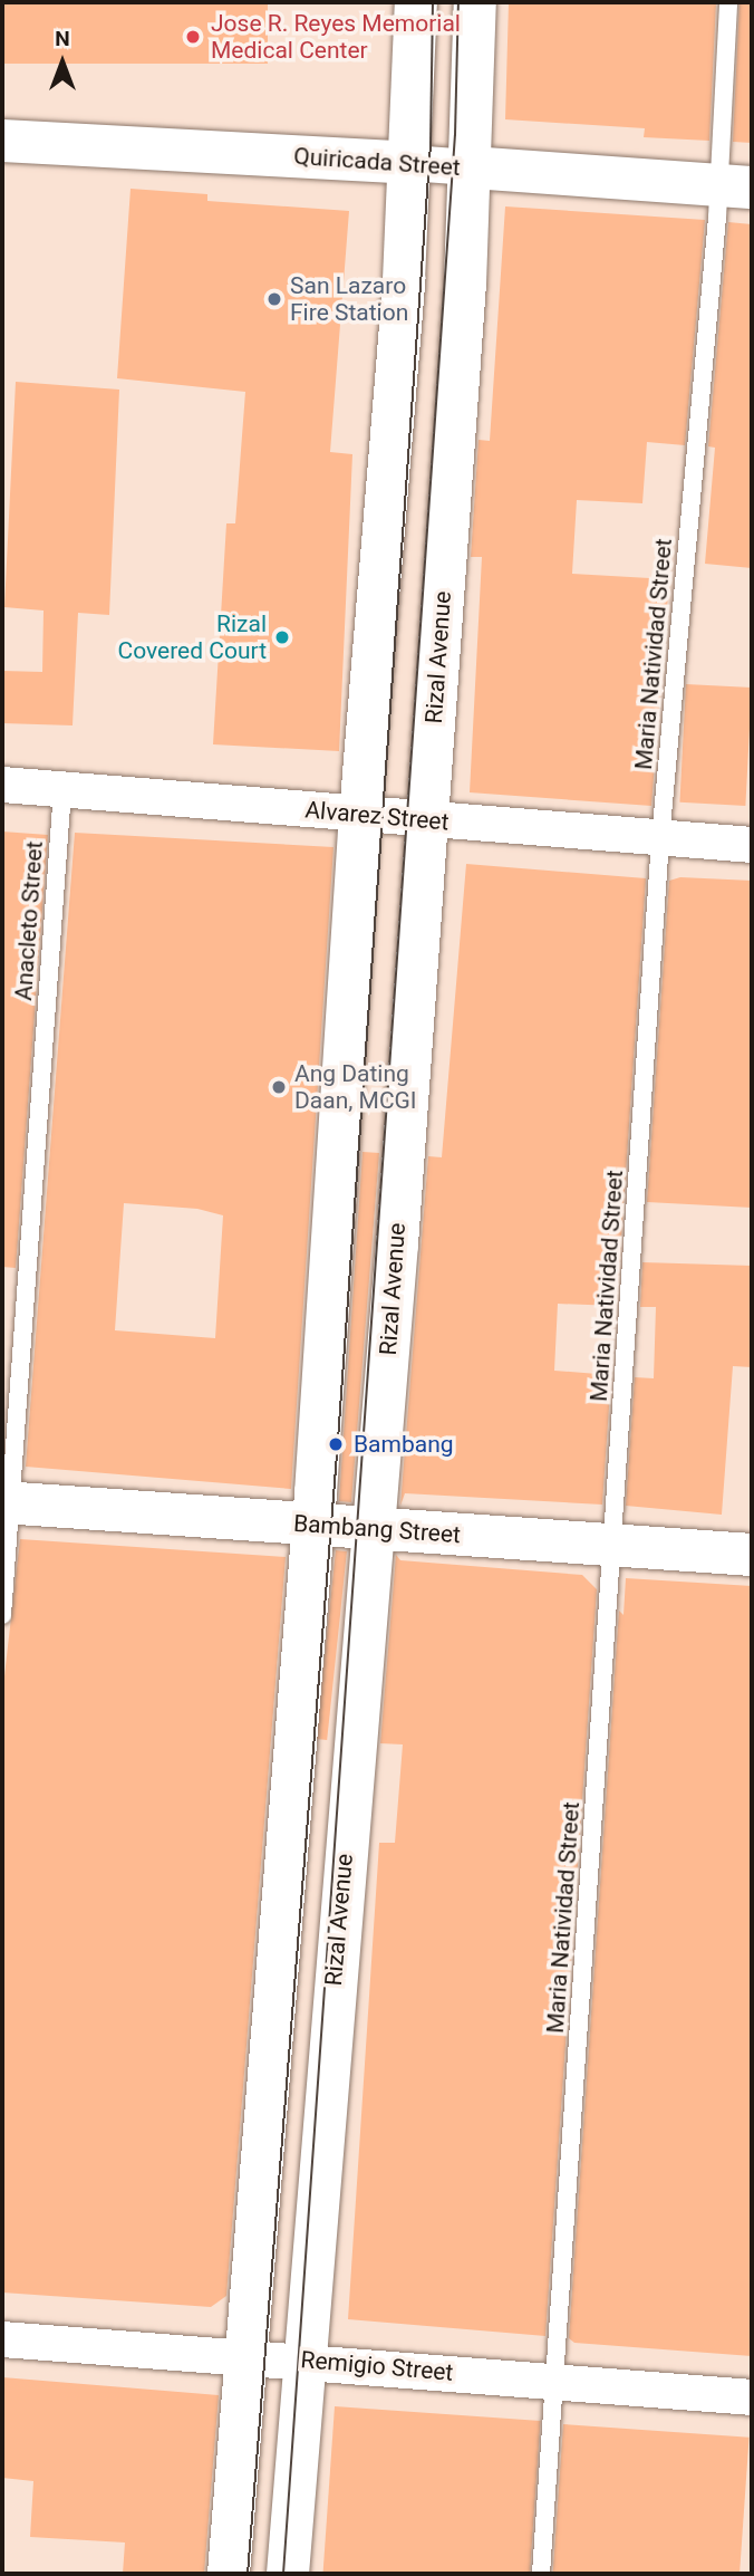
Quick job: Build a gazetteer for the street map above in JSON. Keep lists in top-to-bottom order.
{
  "streets": {
    "main road": ["Quiricada Street", "Rizal Avenue", "Bambang Street"],
    "street": ["Alvarez Street", "Remigio Street"],
    "lane": ["Maria Natividad Street", "Anacleto Street"]
  },
  "crossings": [
    ["Quiricada Street", "Maria Natividad Street"],
    ["Quiricada Street", "Rizal Avenue"],
    ["Maria Natividad Street", "Alvarez Street"],
    ["Maria Natividad Street", "Bambang Street"],
    ["Maria Natividad Street", "Remigio Street"],
    ["Rizal Avenue", "Alvarez Street"],
    ["Rizal Avenue", "Bambang Street"],
    ["Rizal Avenue", "Remigio Street"],
    ["Alvarez Street", "Anacleto Street"],
    ["Anacleto Street", "Bambang Street"]
  ],
  "places": [
    "Jose R. Reyes Memorial Medical Center",
    "San Lazaro Fire Station",
    "Rizal Covered Court",
    "Ang Dating Daan, MCGI",
    "Bambang"
  ],
  "north": "top"
}
